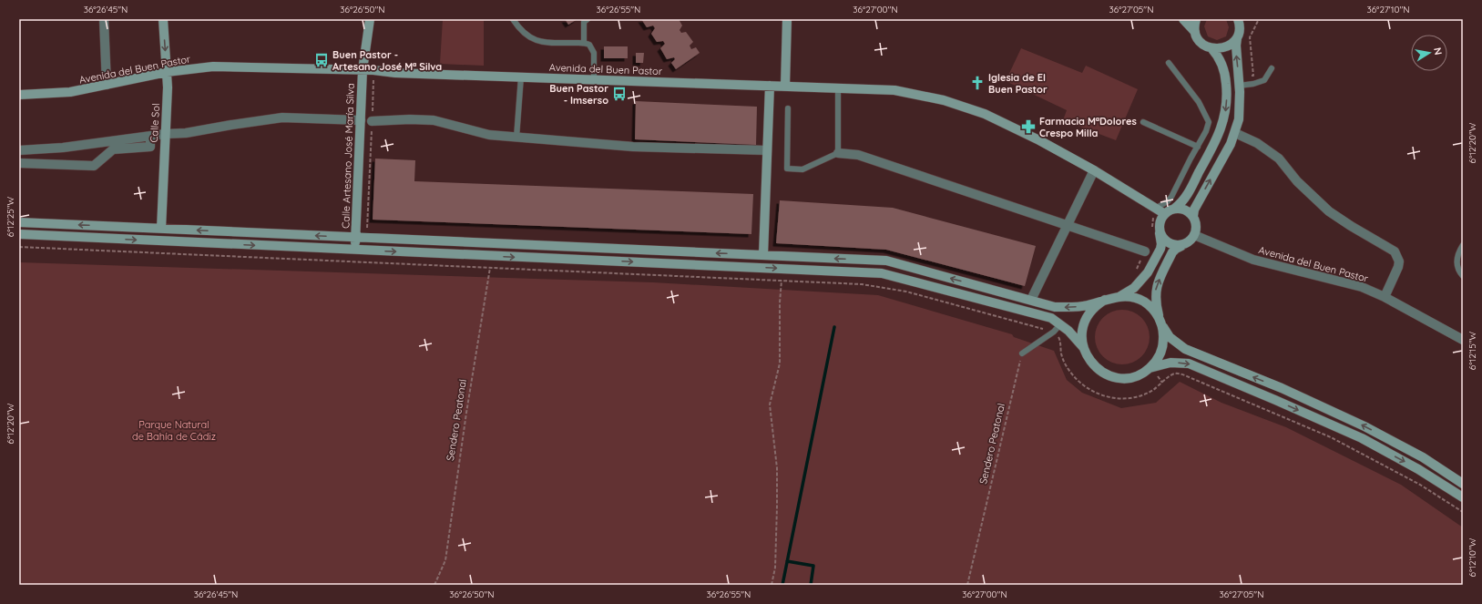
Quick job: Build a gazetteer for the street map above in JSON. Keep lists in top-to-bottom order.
{
  "streets": {
    "street": ["Avenida del Buen Pastor", "Calle Sol", "Calle Artesano José María Silva"],
    "path": ["Sendero Peatonal"]
  },
  "crossings": [
    ["Avenida del Buen Pastor", "Calle Sol"],
    ["Avenida del Buen Pastor", "Calle Artesano José María Silva"]
  ],
  "parks": ["Parque Natural de Bahía de Cádiz"],
  "places": {
    "bus stop": ["Buen Pastor - Artesano José Mª Silva", "Buen Pastor - Imserso"],
    "church": ["Iglesia de El Buen Pastor"],
    "pharmacy": ["Farmacia MªDolores Crespo Milla"]
  },
  "north": "right",
  "coordinates": [
    "36°26'45\"N",
    "36°26'50\"N",
    "36°26'55\"N",
    "36°27'00\"N",
    "36°27'05\"N",
    "36°27'10\"N",
    "6°12'20\"W",
    "6°12'25\"W",
    "6°12'15\"W",
    "6°12'10\"W"
  ]
}
